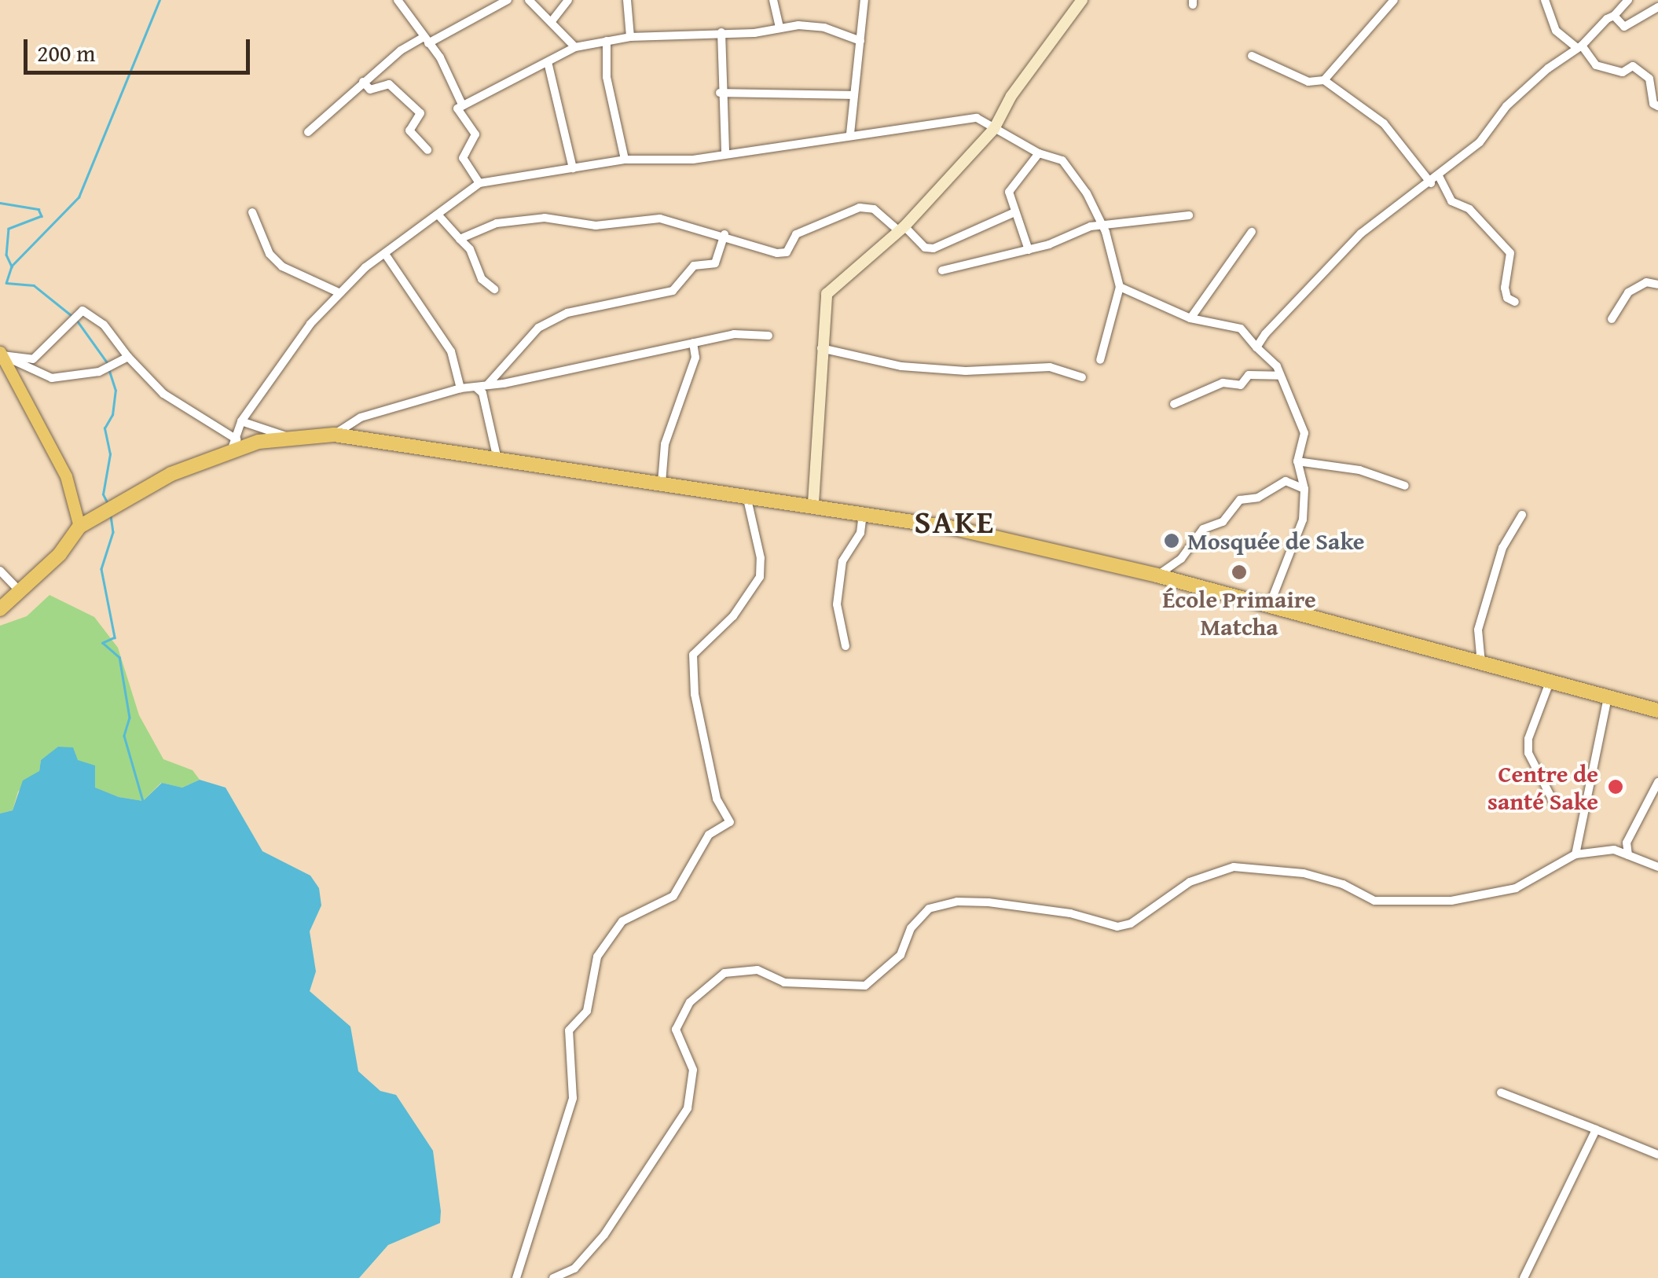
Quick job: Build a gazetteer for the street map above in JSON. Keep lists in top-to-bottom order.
{
  "districts": ["SAKE"],
  "places": ["Mosquée de Sake", "École Primaire Matcha", "Centre de santé Sake"],
  "scale_bar": "200 m"
}
